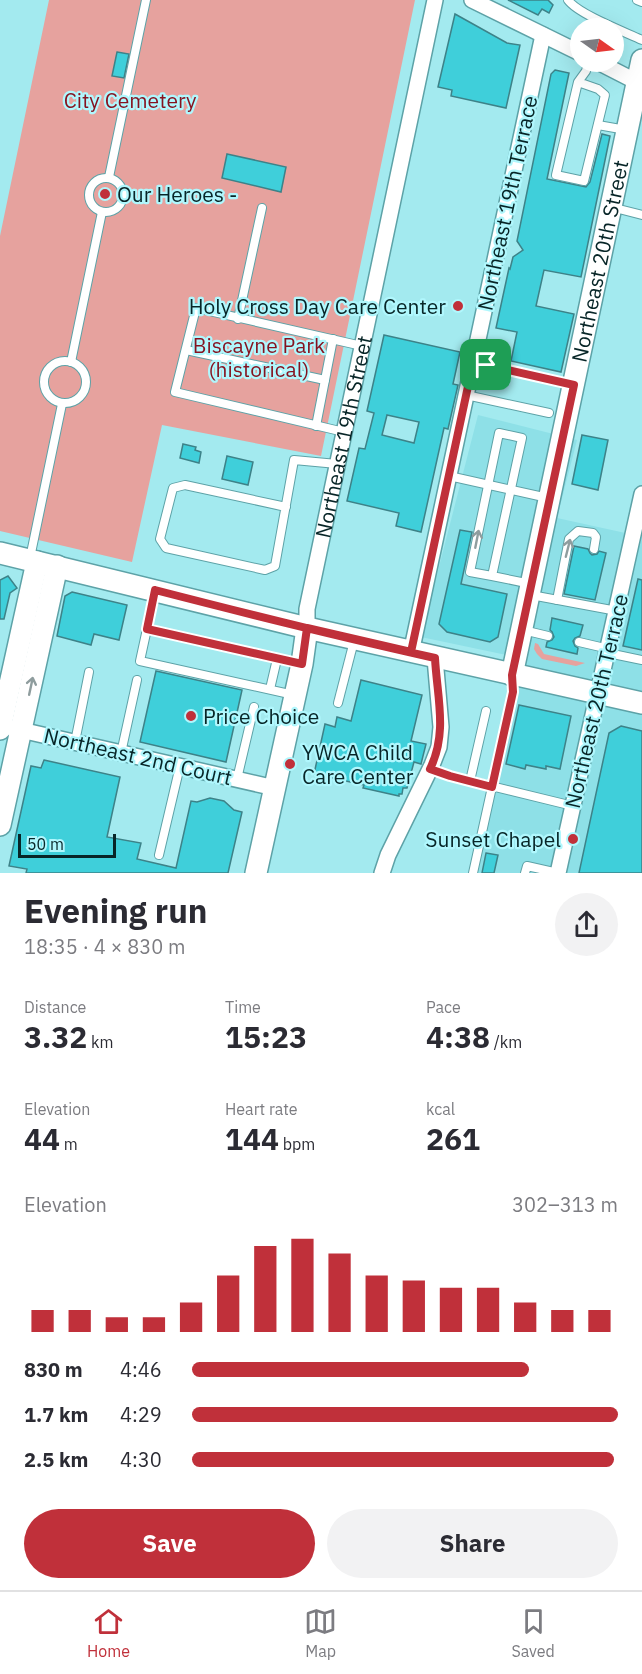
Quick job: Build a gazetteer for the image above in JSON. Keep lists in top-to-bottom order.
{
  "streets": {
    "main road": ["Northeast 20th Street", "Northeast 19th Street"],
    "street": ["Northeast 19th Terrace", "Northeast 20th Terrace", "Northeast 2nd Court"]
  },
  "crossings": [
    ["Northeast 19th Street", "Northeast 2nd Court"]
  ],
  "parks": ["City Cemetery", "Biscayne Park (historical)"],
  "places": [
    "Our Heroes -",
    "Holy Cross Day Care Center",
    "Price Choice",
    "YWCA Child Care Center",
    "Sunset Chapel"
  ],
  "scale_bar": "50 m",
  "north": "right",
  "page": {
    "scale": "50 m",
    "heading": ["Evening run", "18:35 · 4 × 830 m"],
    "stats": [
      ["Distance", "3.32 km"],
      ["Time", "15:23"],
      ["Pace", "4:38 /km"],
      ["Elevation", "44 m"],
      ["Heart rate", "144 bpm"],
      ["kcal", "261"]
    ],
    "chart": ["Elevation", "302–313 m"],
    "list": [
      {
        "name": "830 m",
        "note": "4:46"
      },
      {
        "name": "1.7 km",
        "note": "4:29"
      },
      {
        "name": "2.5 km",
        "note": "4:30"
      }
    ],
    "buttons": ["Save", "Share"],
    "tabs": ["Home", "Map", "Saved"]
  }
}
